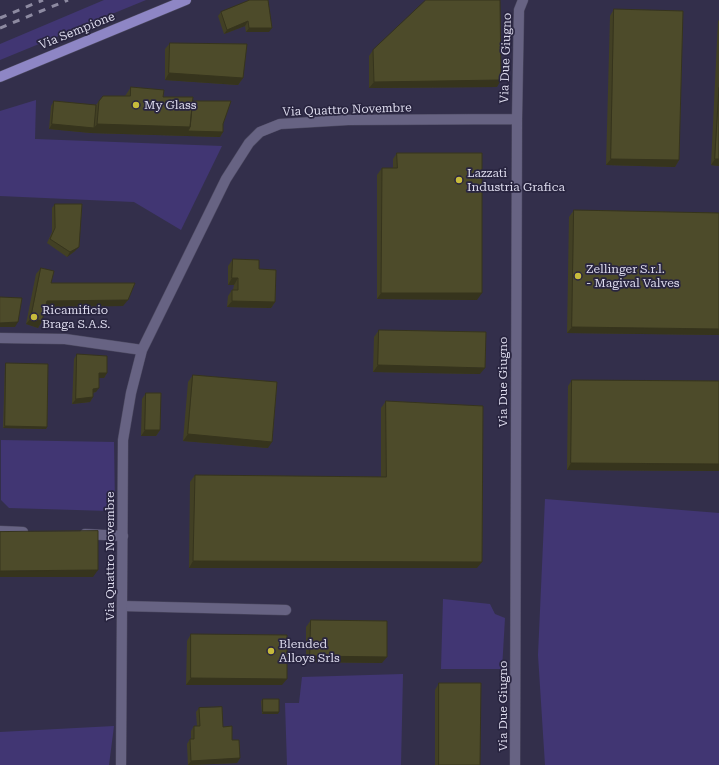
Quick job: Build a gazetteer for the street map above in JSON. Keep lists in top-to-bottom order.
{
  "streets": {
    "main road": ["Via Sempione"],
    "street": ["Via Due Giugno", "Via Quattro Novembre"]
  },
  "crossings": [
    ["Via Due Giugno", "Via Quattro Novembre"]
  ],
  "places": [
    "My Glass",
    "Lazzati Industria Grafica",
    "Zellinger S.r.l. - Magival Valves",
    "Ricamificio Braga S.A.S.",
    "Blended Alloys Srls"
  ]
}
